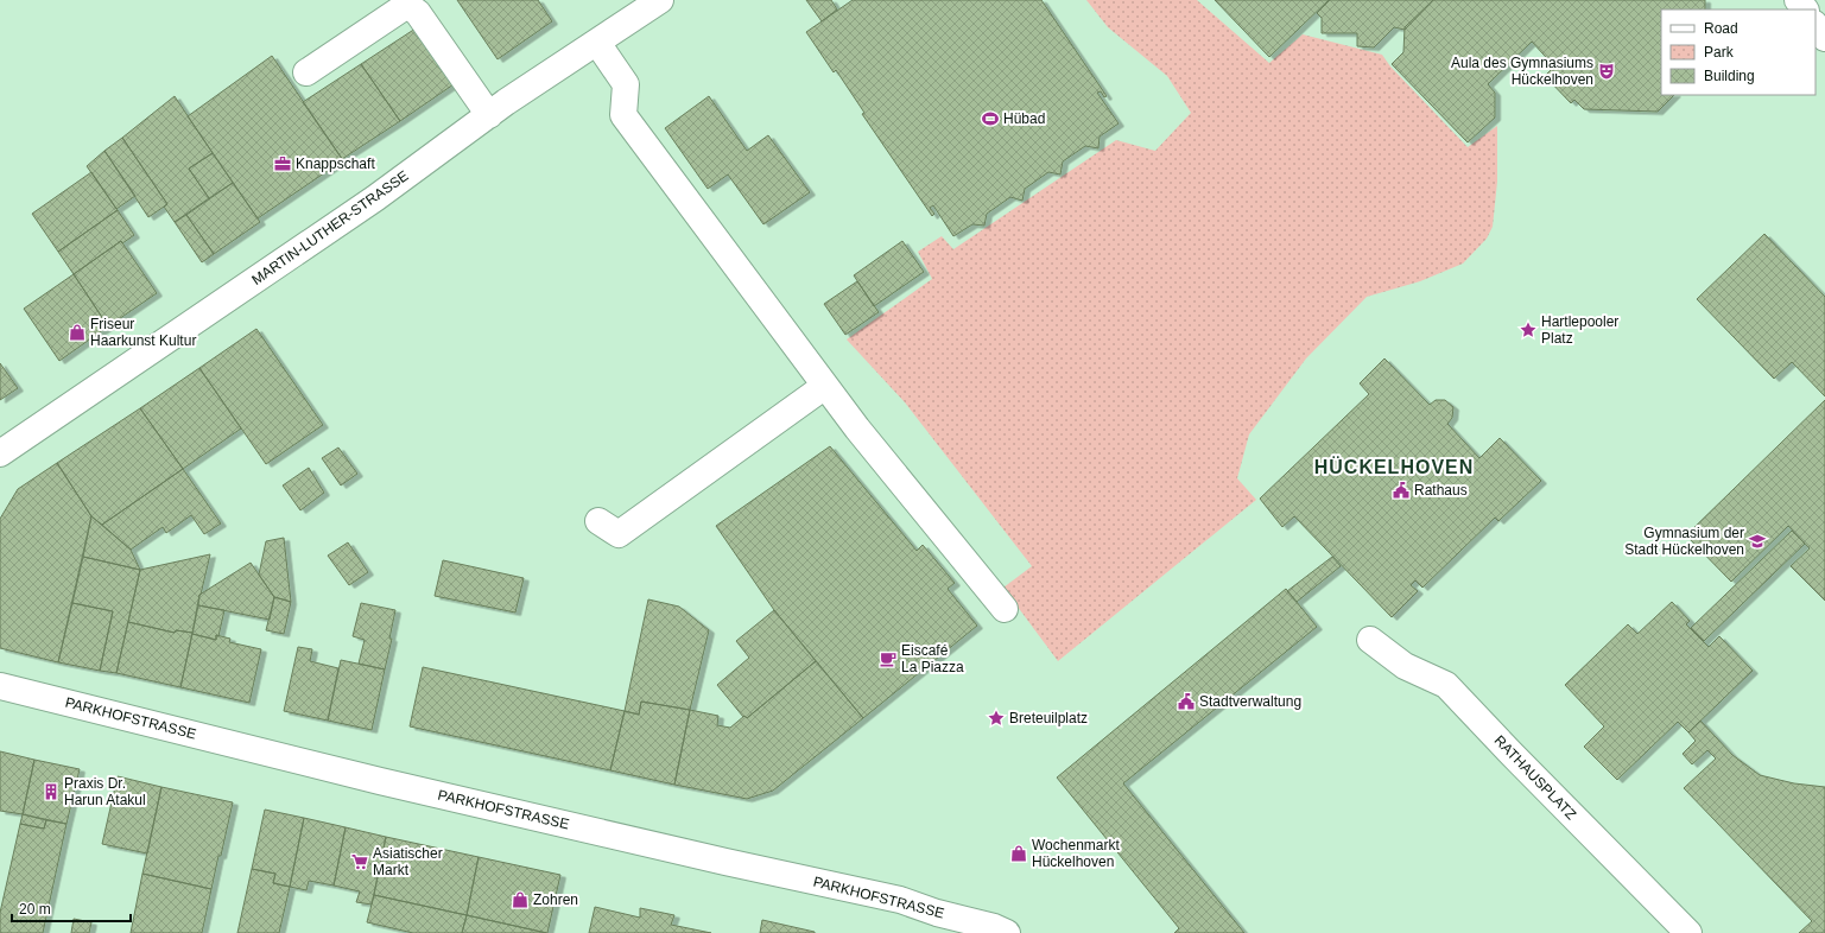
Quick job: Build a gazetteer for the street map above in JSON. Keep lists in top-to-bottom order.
{
  "streets": {
    "street": ["MARTIN-LUTHER-STRASSE", "PARKHOFSTRASSE", "RATHAUSPLATZ"]
  },
  "districts": ["HÜCKELHOVEN"],
  "places": {
    "theatre": ["Aula des Gymnasiums Hückelhoven"],
    "sports": ["Hübad"],
    "office": ["Knappschaft"],
    "place": ["Hartlepooler Platz", "Breteuilplatz"],
    "shop": ["Friseur Haarkunst Kultur", "Wochenmarkt Hückelhoven", "Zohren"],
    "public building": ["Rathaus", "Stadtverwaltung"],
    "school or university": ["Gymnasium der Stadt Hückelhoven"],
    "cafe": ["Eiscafé La Piazza"],
    "building": ["Praxis Dr. Harun Atakul"],
    "supermarket": ["Asiatischer Markt"]
  },
  "legend": ["Road", "Park", "Building"],
  "scale_bar": "20 m"
}
